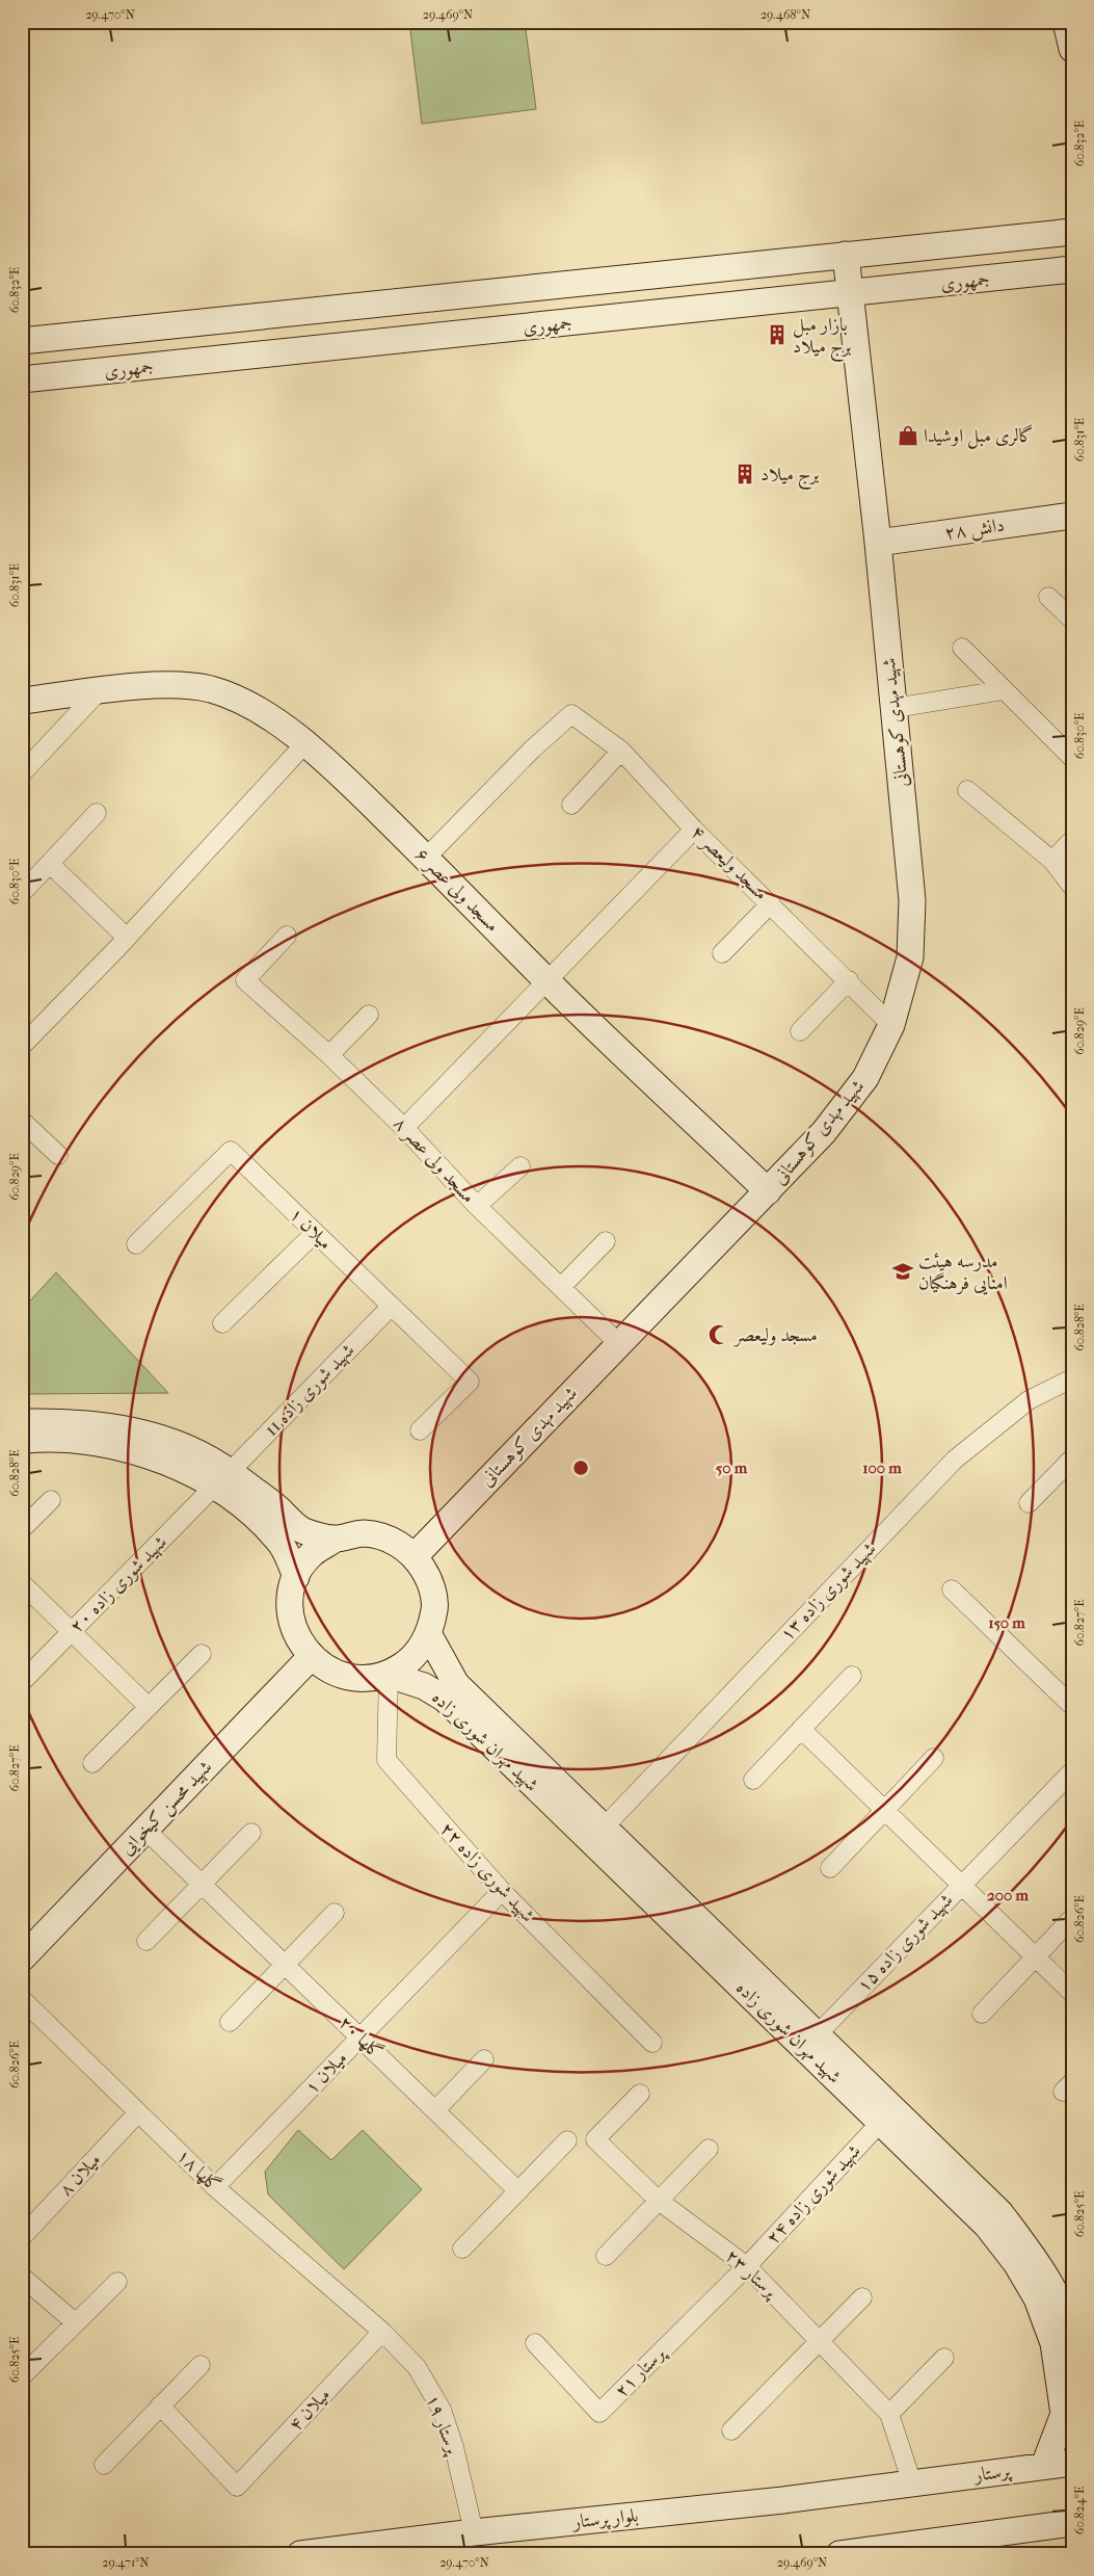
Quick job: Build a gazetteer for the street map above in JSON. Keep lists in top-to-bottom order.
{
  "streets": {
    "street": [
      "جمهوری",
      "دانش ۲۸",
      "شهید مهدی کوهستانی",
      "مسجد ولیعصر ۴",
      "مسجد ولی عصر ۶",
      "مسجد ولی عصر ۸",
      "میلان ۱",
      "شهید شوری زاده 11",
      "شهید شوری زاده ۲۰",
      "شهید شوری زاده ۱۳",
      "شهید مهران شوری زاده",
      "شهید محسن کیخوایی",
      "شهید شوری زاده ۲۲",
      "شهید شوری زاده ۱۵",
      "گلها ۲۰",
      "گلها ۱۸",
      "میلان ۸",
      "شهید شوری زاده ۲۴",
      "پرستار ۲۳",
      "پرستار ۲۱",
      "میلان ۴",
      "پرستار ۱۹",
      "پرستار",
      "بلوار پرستار"
    ]
  },
  "crossings": [
    ["جمهوری", "شهید مهدی کوهستانی"],
    ["دانش ۲۸", "شهید مهدی کوهستانی"],
    ["شهید مهدی کوهستانی", "مسجد ولیعصر ۴"],
    ["شهید مهدی کوهستانی", "مسجد ولی عصر ۶"],
    ["شهید مهدی کوهستانی", "مسجد ولی عصر ۸"],
    ["شهید مهدی کوهستانی", "شهید مهران شوری زاده"],
    ["شهید مهدی کوهستانی", "شهید محسن کیخوایی"],
    ["شهید مهدی کوهستانی", "شهید شوری زاده ۲۲"],
    ["مسجد ولیعصر ۴", "مسجد ولی عصر ۶"],
    ["میلان ۱", "شهید شوری زاده 11"],
    ["میلان ۱", "شهید شوری زاده ۲۲"],
    ["میلان ۱", "گلها ۲۰"],
    ["میلان ۱", "گلها ۱۸"],
    ["شهید شوری زاده 11", "شهید شوری زاده ۲۰"],
    ["شهید شوری زاده ۱۳", "شهید مهران شوری زاده"],
    ["شهید مهران شوری زاده", "شهید محسن کیخوایی"],
    ["شهید مهران شوری زاده", "شهید شوری زاده ۲۲"],
    ["شهید مهران شوری زاده", "شهید شوری زاده ۱۵"],
    ["شهید مهران شوری زاده", "شهید شوری زاده ۲۴"],
    ["شهید مهران شوری زاده", "پرستار"],
    ["شهید محسن کیخوایی", "شهید شوری زاده ۲۲"],
    ["شهید محسن کیخوایی", "گلها ۲۰"],
    ["گلها ۱۸", "میلان ۸"],
    ["گلها ۱۸", "میلان ۴"],
    ["گلها ۱۸", "پرستار ۱۹"],
    ["شهید شوری زاده ۲۴", "پرستار ۲۳"],
    ["شهید شوری زاده ۲۴", "پرستار ۲۱"],
    ["پرستار ۲۳", "پرستار ۲۱"],
    ["پرستار ۲۳", "پرستار"],
    ["پرستار ۲۳", "بلوار پرستار"],
    ["میلان ۴", "پرستار ۱۹"],
    ["پرستار ۱۹", "بلوار پرستار"],
    ["پرستار", "بلوار پرستار"]
  ],
  "places": {
    "building": ["بازار مبل برج میلاد", "برج میلاد"],
    "shop": ["گالری مبل اوشیدا"],
    "school or university": ["مدرسه هیئت امنایی فرهنگیان"],
    "mosque": ["مسجد ولیعصر"]
  },
  "coordinates": [
    "29.470°N",
    "29.469°N",
    "29.468°N",
    "60.832°E",
    "60.831°E",
    "60.830°E",
    "60.829°E",
    "60.828°E",
    "60.827°E",
    "60.826°E",
    "60.825°E",
    "60.824°E",
    "29.471°N"
  ],
  "rings": [
    "50 m",
    "100 m",
    "150 m",
    "200 m"
  ]
}
